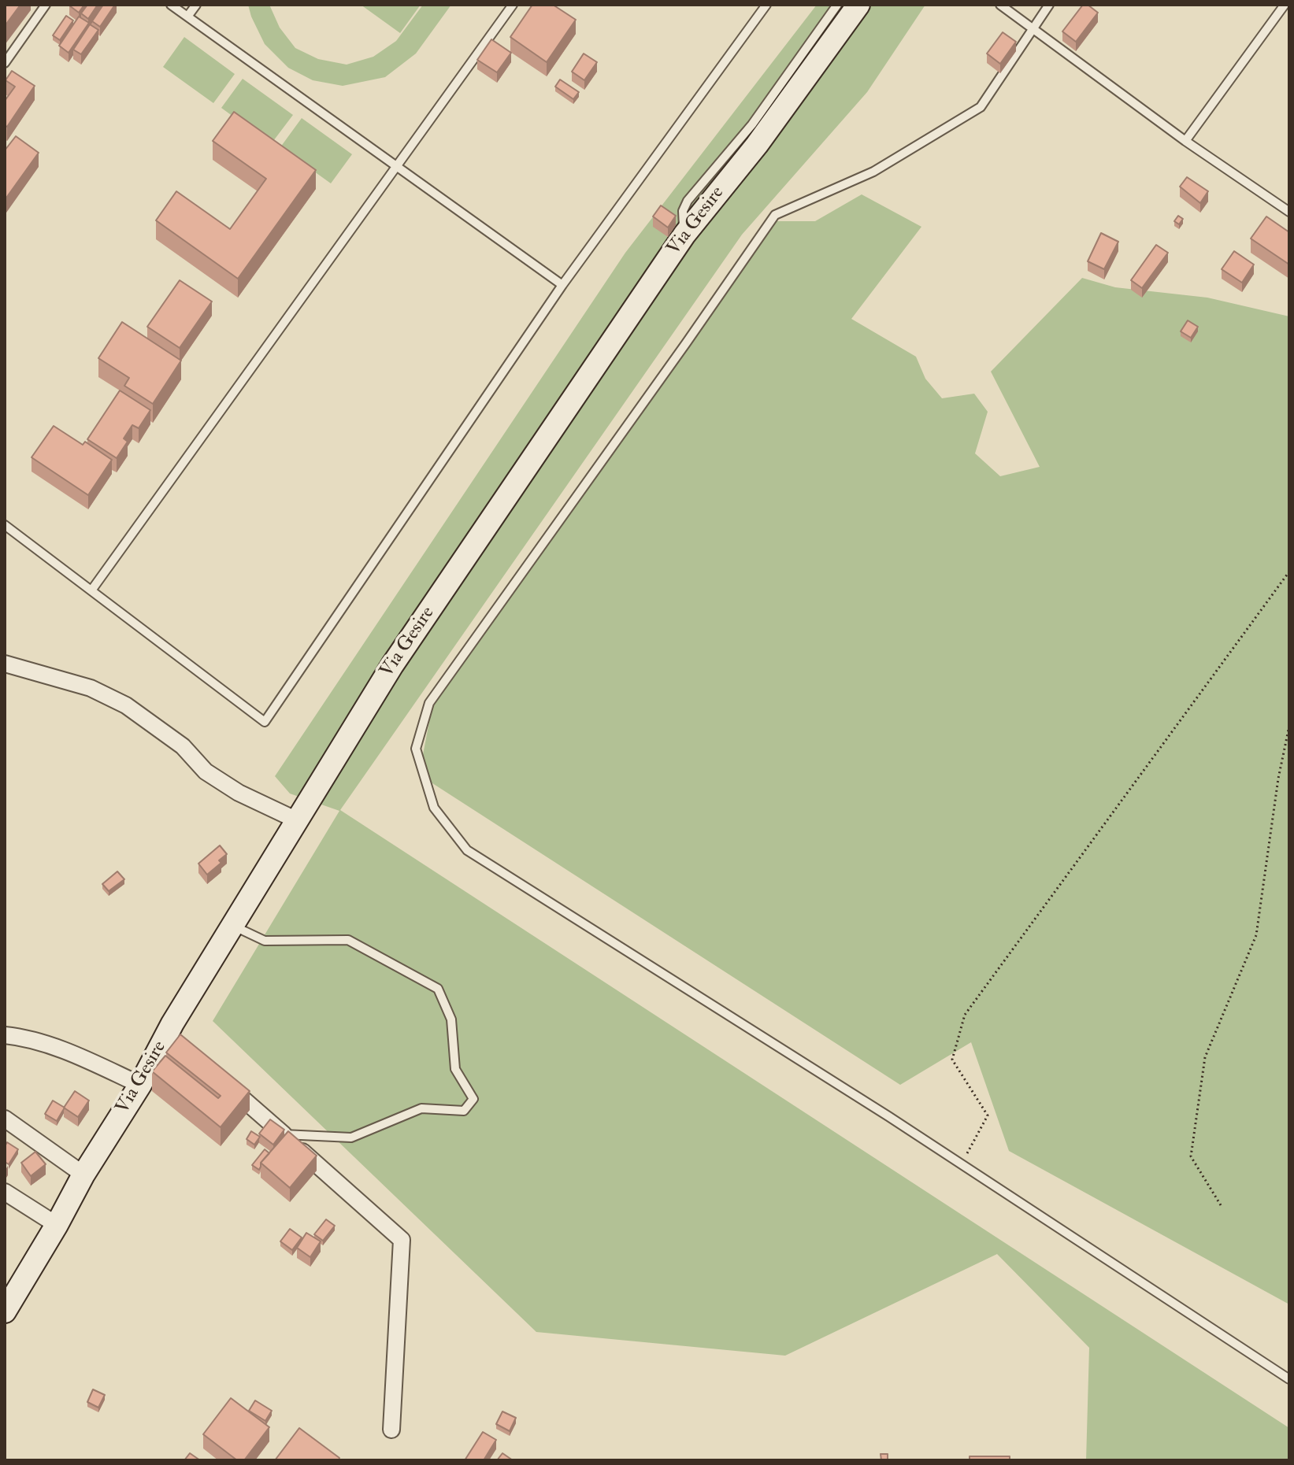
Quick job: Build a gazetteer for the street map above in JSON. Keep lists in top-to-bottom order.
{
  "streets": {
    "main road": ["Via Gesire"]
  }
}
